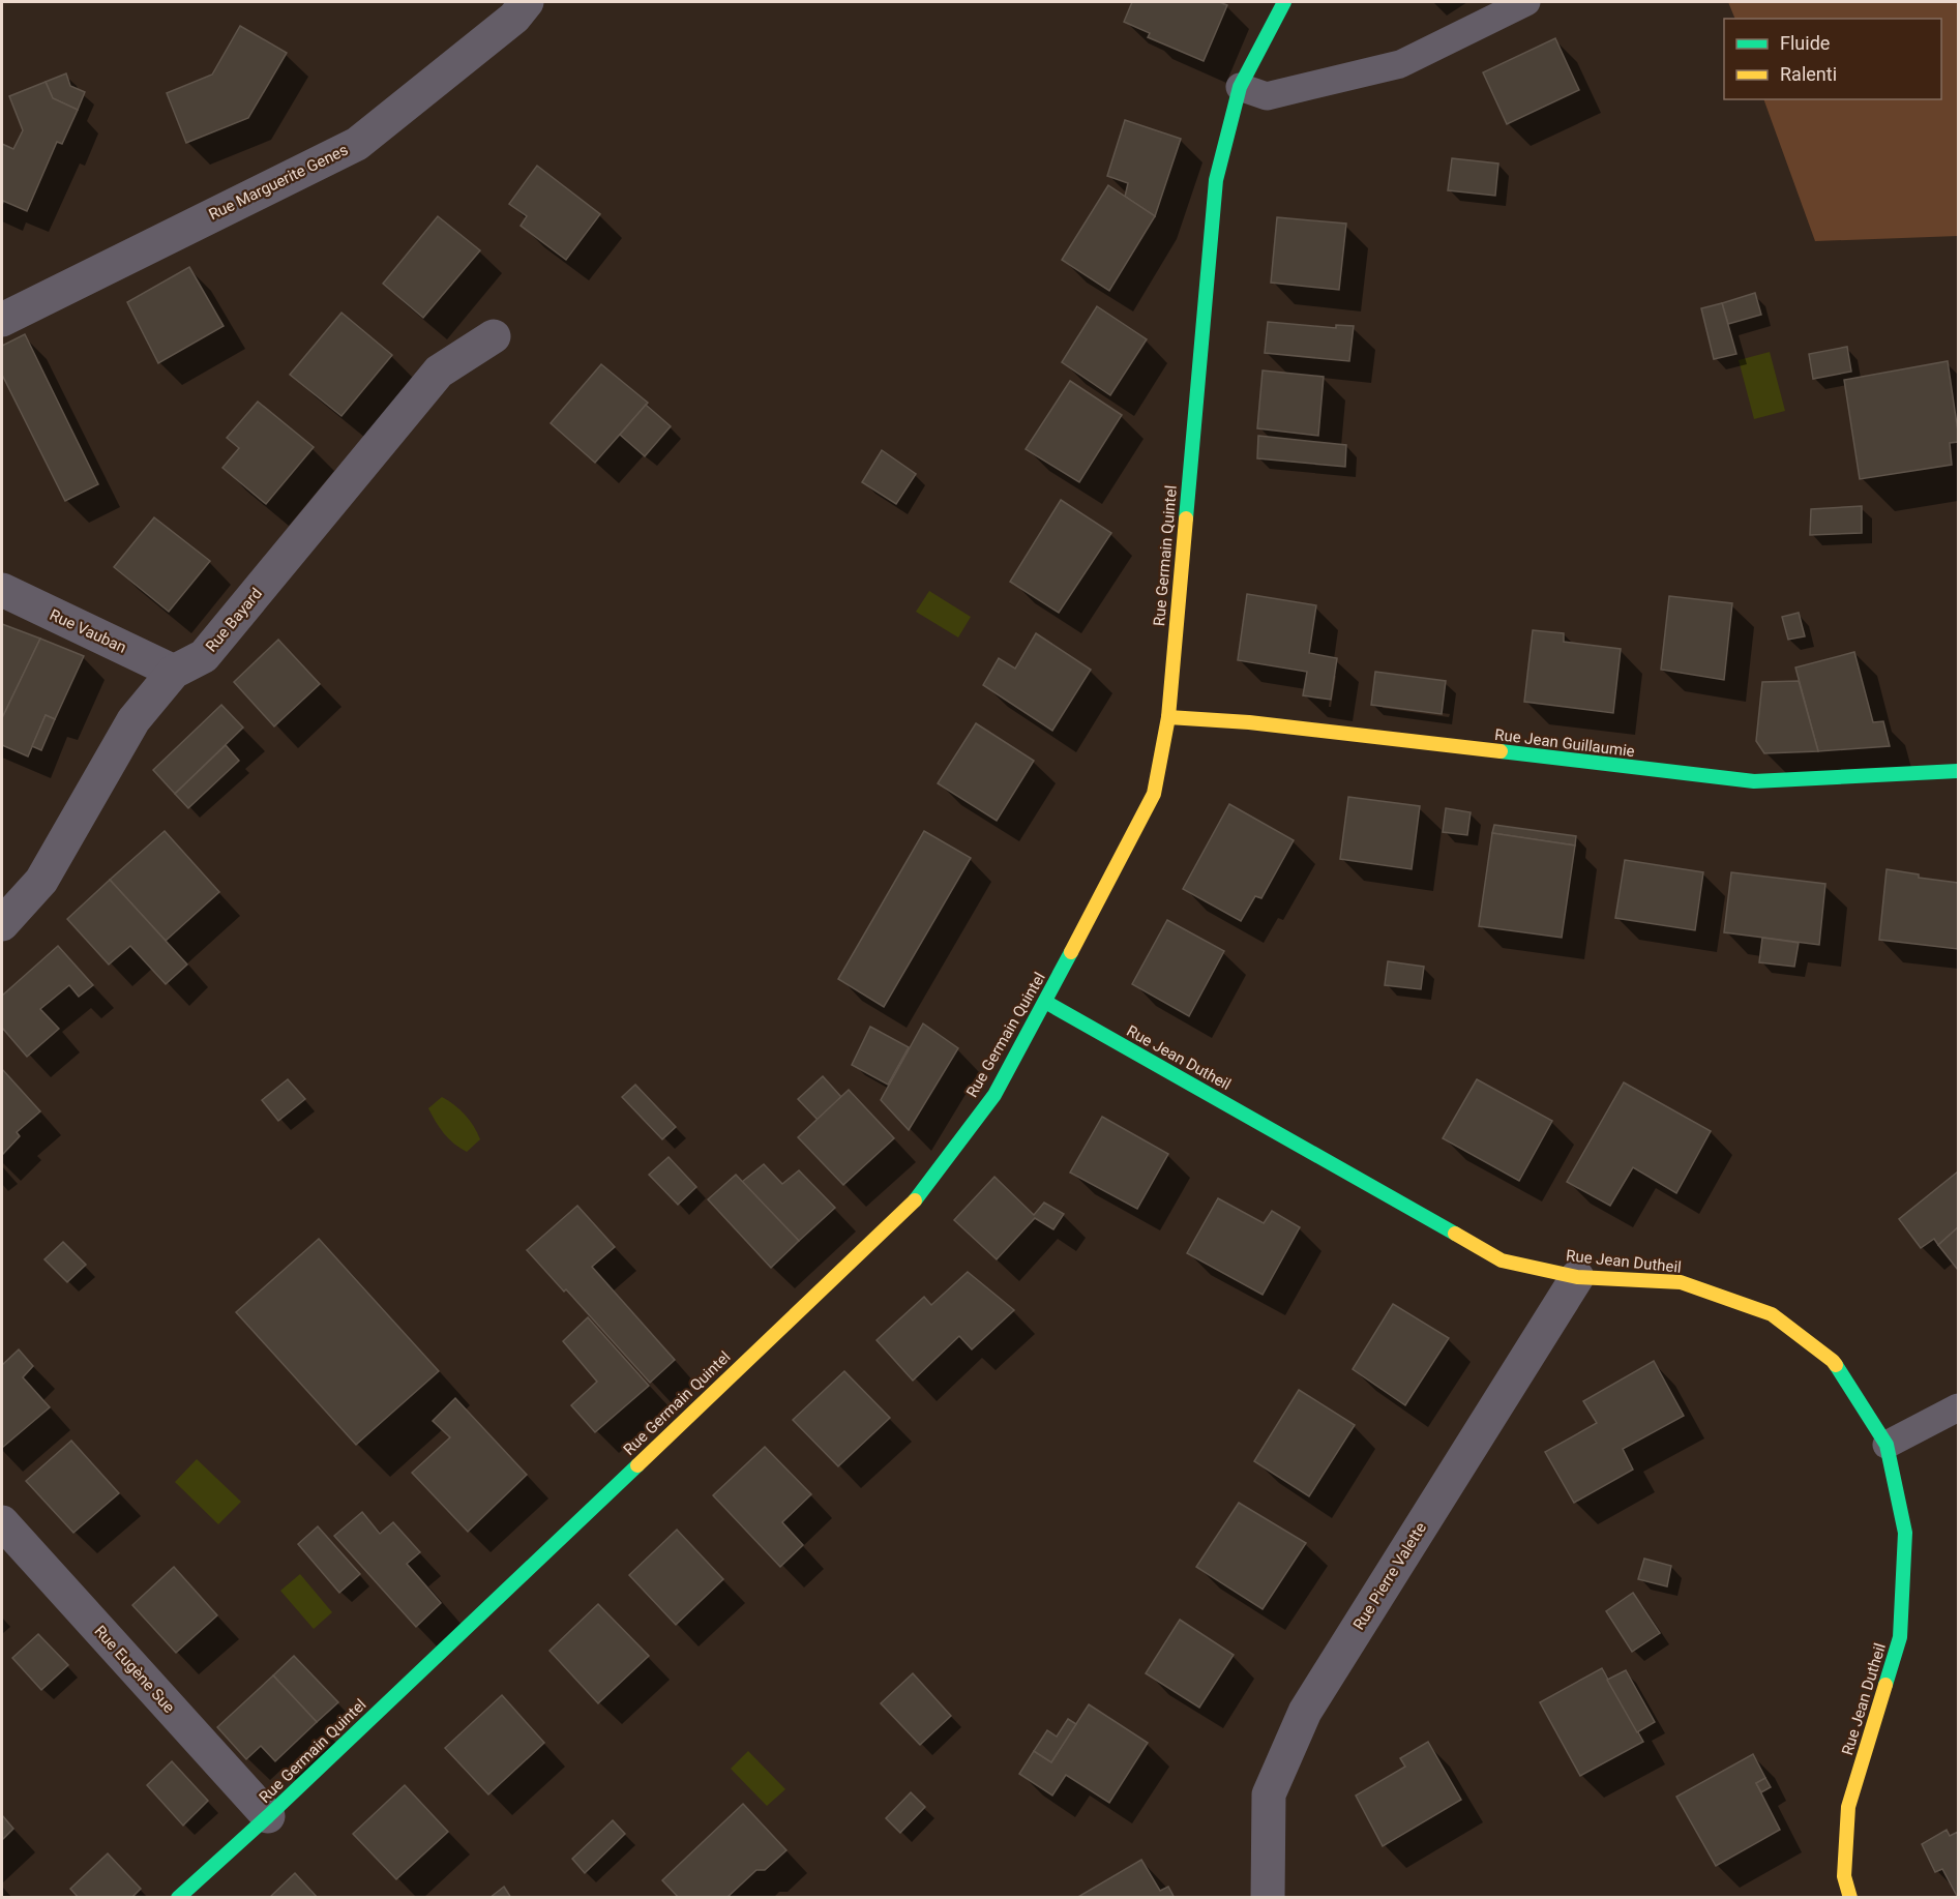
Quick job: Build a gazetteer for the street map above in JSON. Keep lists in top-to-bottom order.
{
  "streets": {
    "street": [
      "Rue Marguerite Genes",
      "Rue Germain Quintel",
      "Rue Bayard",
      "Rue Vauban",
      "Rue Jean Guillaumie",
      "Rue Jean Dutheil",
      "Rue Pierre Valette",
      "Rue Eugène Sue"
    ]
  },
  "crossings": [
    ["Rue Germain Quintel", "Rue Jean Guillaumie"],
    ["Rue Germain Quintel", "Rue Jean Dutheil"],
    ["Rue Germain Quintel", "Rue Eugène Sue"],
    ["Rue Bayard", "Rue Vauban"],
    ["Rue Jean Dutheil", "Rue Pierre Valette"]
  ],
  "legend": ["Fluide", "Ralenti"]
}
